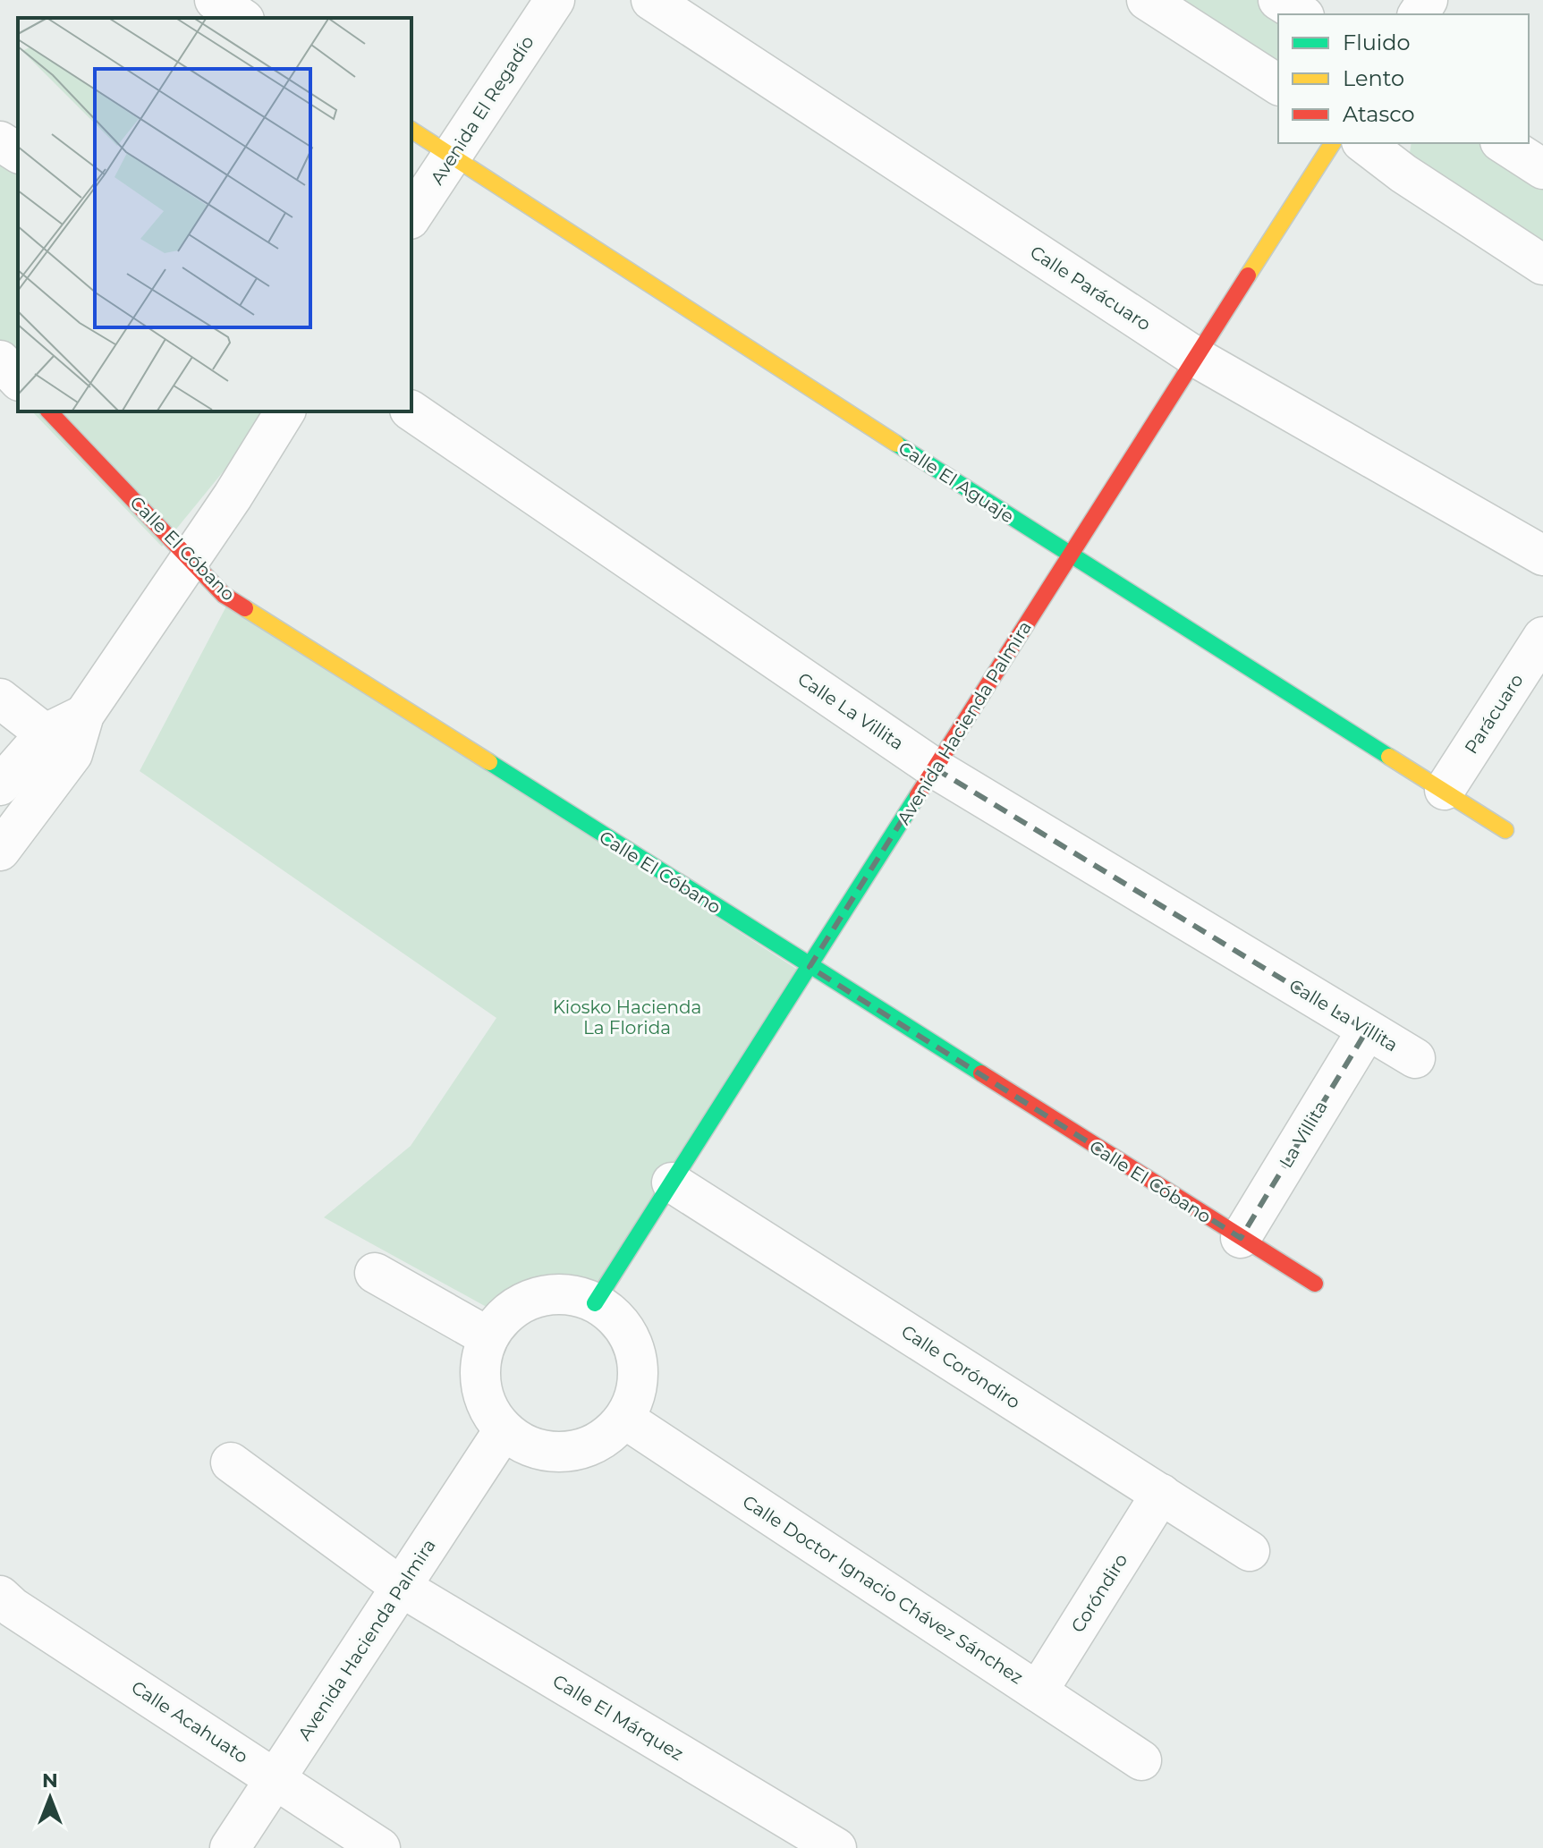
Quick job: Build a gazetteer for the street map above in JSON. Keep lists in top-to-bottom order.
{
  "streets": {
    "street": [
      "Avenida El Regadío",
      "Calle Parácuaro",
      "Calle El Aguaje",
      "Calle El Cóbano",
      "Calle La Villita",
      "Parácuaro",
      "Avenida Hacienda Palmira",
      "La Villita",
      "Calle Coróndiro",
      "Calle Doctor Ignacio Chávez Sánchez",
      "Coróndiro",
      "Calle El Márquez",
      "Calle Acahuato"
    ]
  },
  "crossings": [
    ["Avenida El Regadío", "Calle El Aguaje"],
    ["Calle Parácuaro", "Avenida Hacienda Palmira"],
    ["Calle El Aguaje", "Parácuaro"],
    ["Calle El Aguaje", "Avenida Hacienda Palmira"],
    ["Calle El Cóbano", "Avenida Hacienda Palmira"],
    ["Calle El Cóbano", "La Villita"],
    ["Calle La Villita", "Avenida Hacienda Palmira"],
    ["Calle La Villita", "La Villita"],
    ["Avenida Hacienda Palmira", "Calle Coróndiro"],
    ["Avenida Hacienda Palmira", "Calle Doctor Ignacio Chávez Sánchez"],
    ["Avenida Hacienda Palmira", "Calle El Márquez"],
    ["Avenida Hacienda Palmira", "Calle Acahuato"],
    ["Calle Coróndiro", "Coróndiro"],
    ["Calle Doctor Ignacio Chávez Sánchez", "Coróndiro"]
  ],
  "parks": ["Kiosko Hacienda La Florida"],
  "legend": ["Fluido", "Lento", "Atasco"],
  "north": "top"
}
